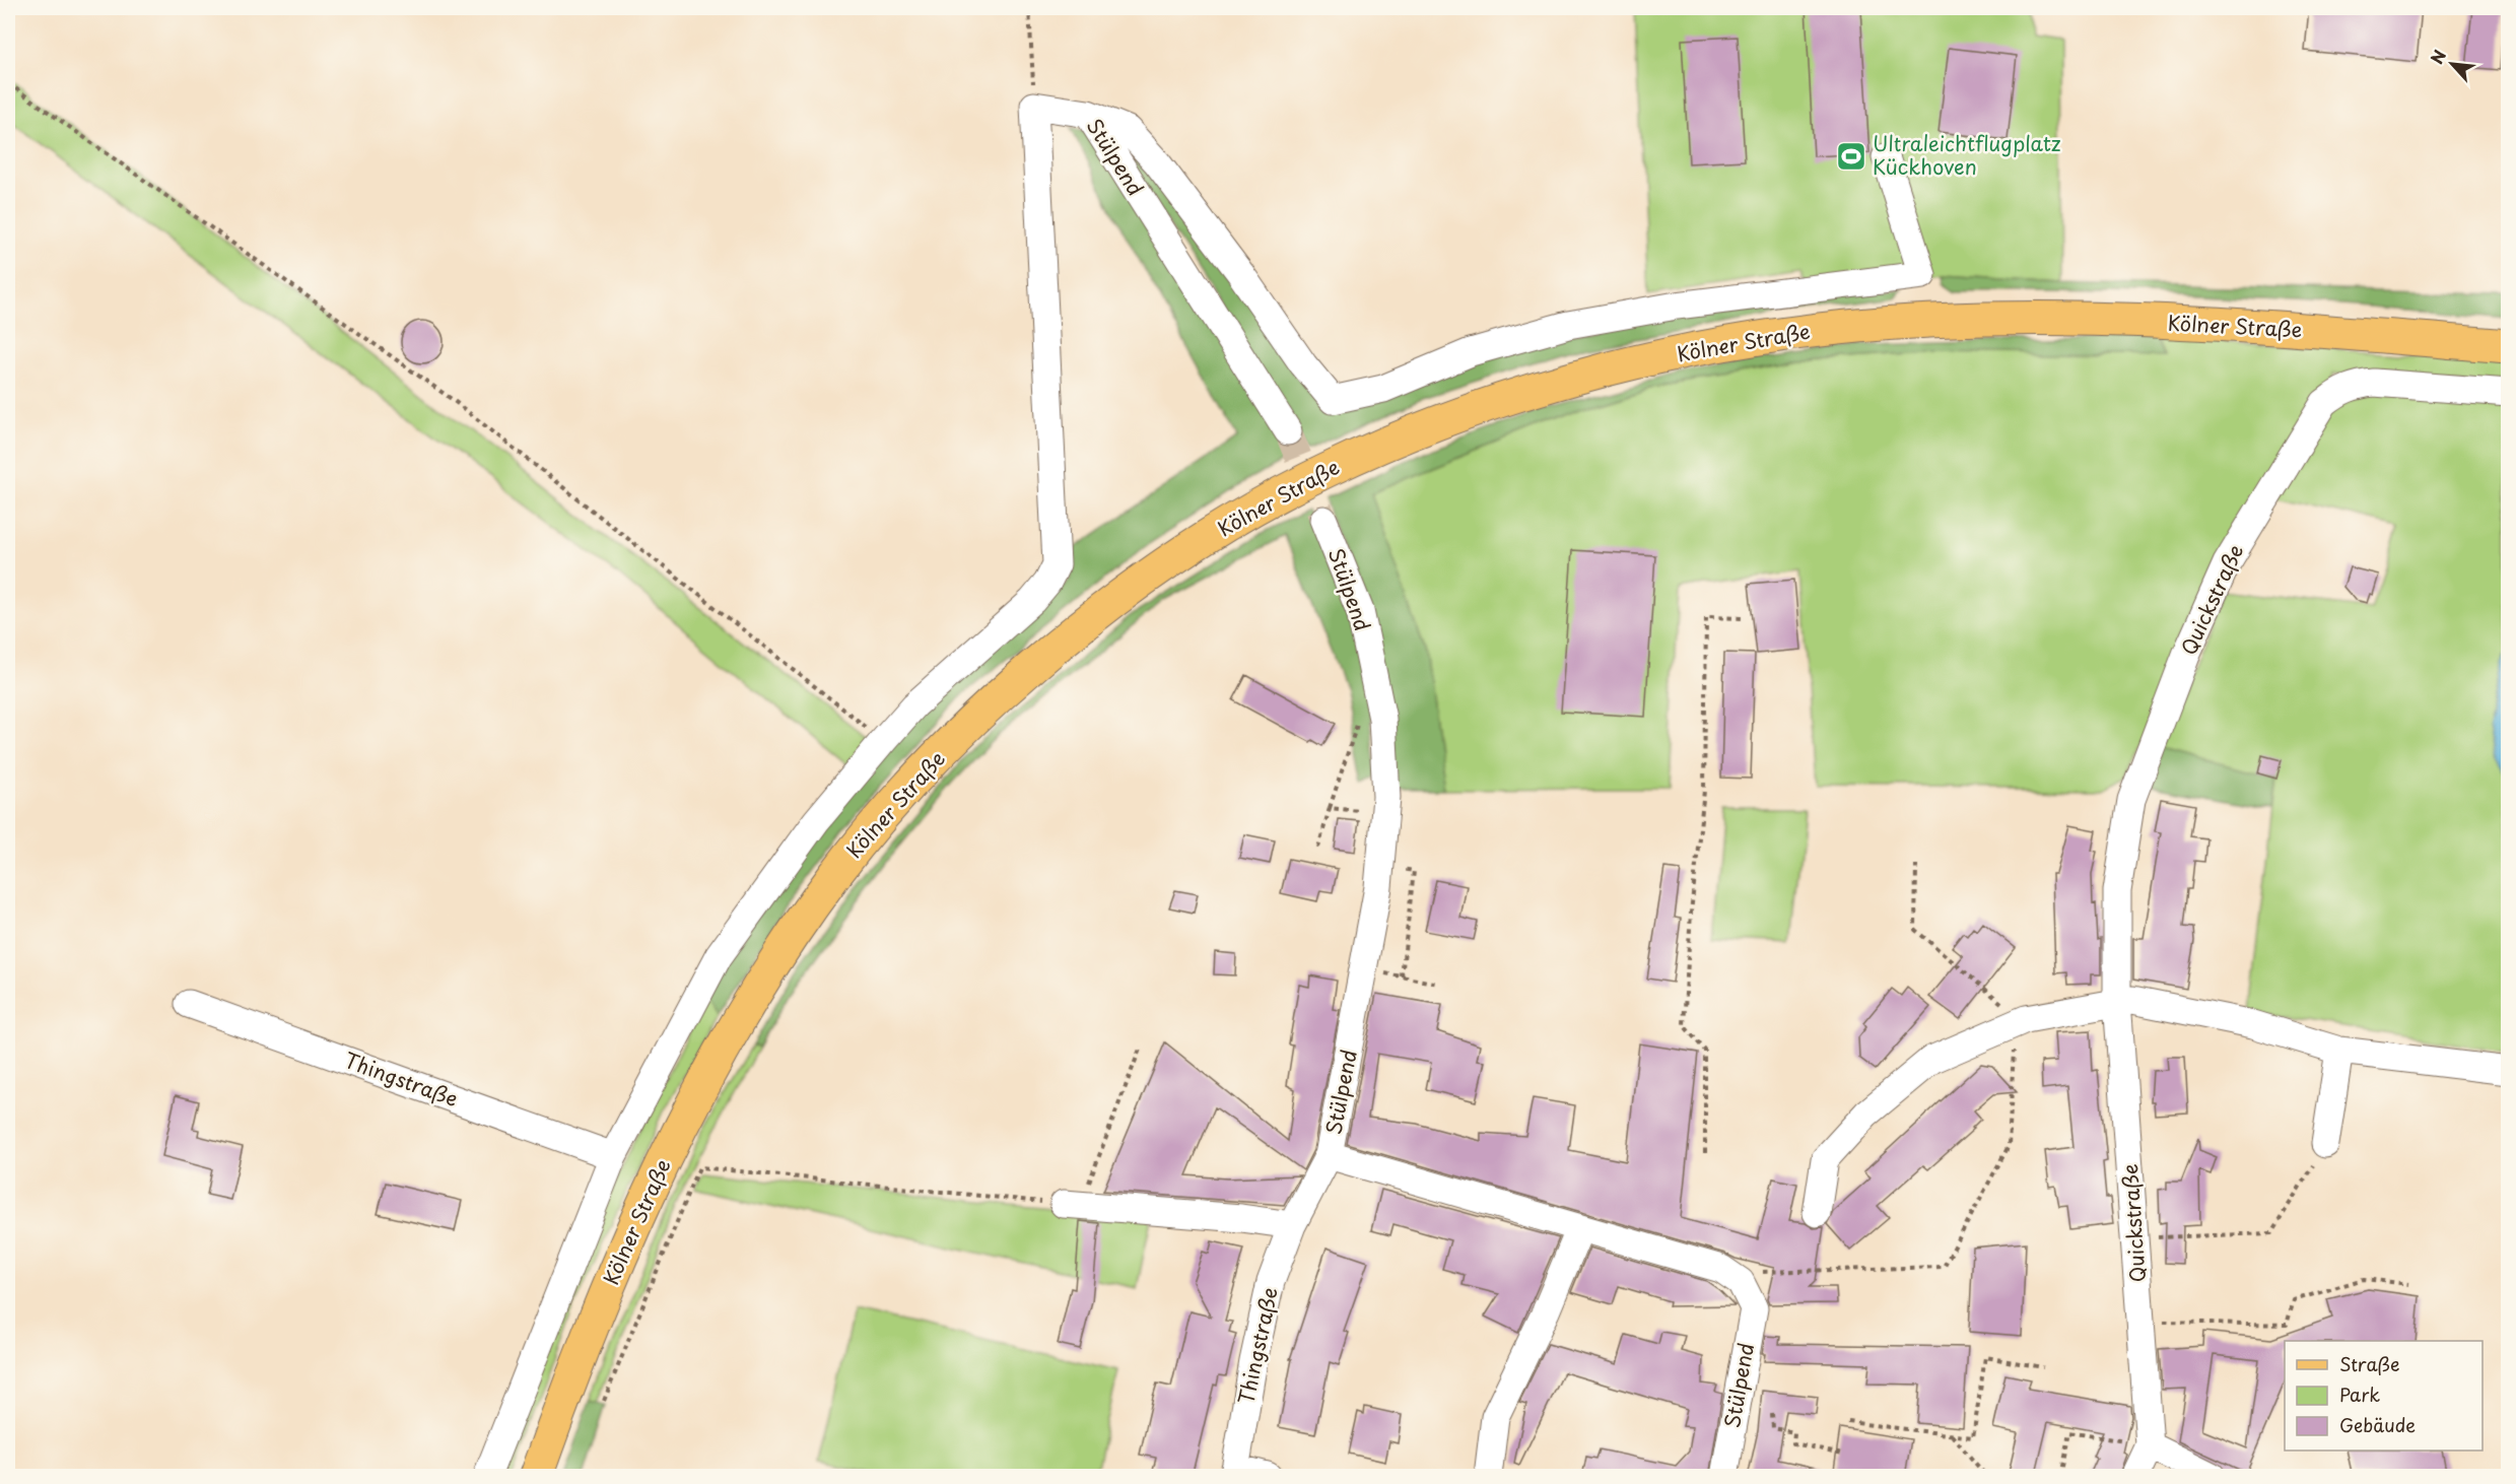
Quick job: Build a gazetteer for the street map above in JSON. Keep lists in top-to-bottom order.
{
  "streets": {
    "main road": ["Kölner Straße"],
    "street": ["Stülpend", "Quickstraße", "Thingstraße"]
  },
  "crossings": [
    ["Stülpend", "Thingstraße"]
  ],
  "places": {
    "sports": ["Ultraleichtflugplatz Kückhoven"]
  },
  "legend": ["Straße", "Park", "Gebäude"],
  "north": "top left"
}
